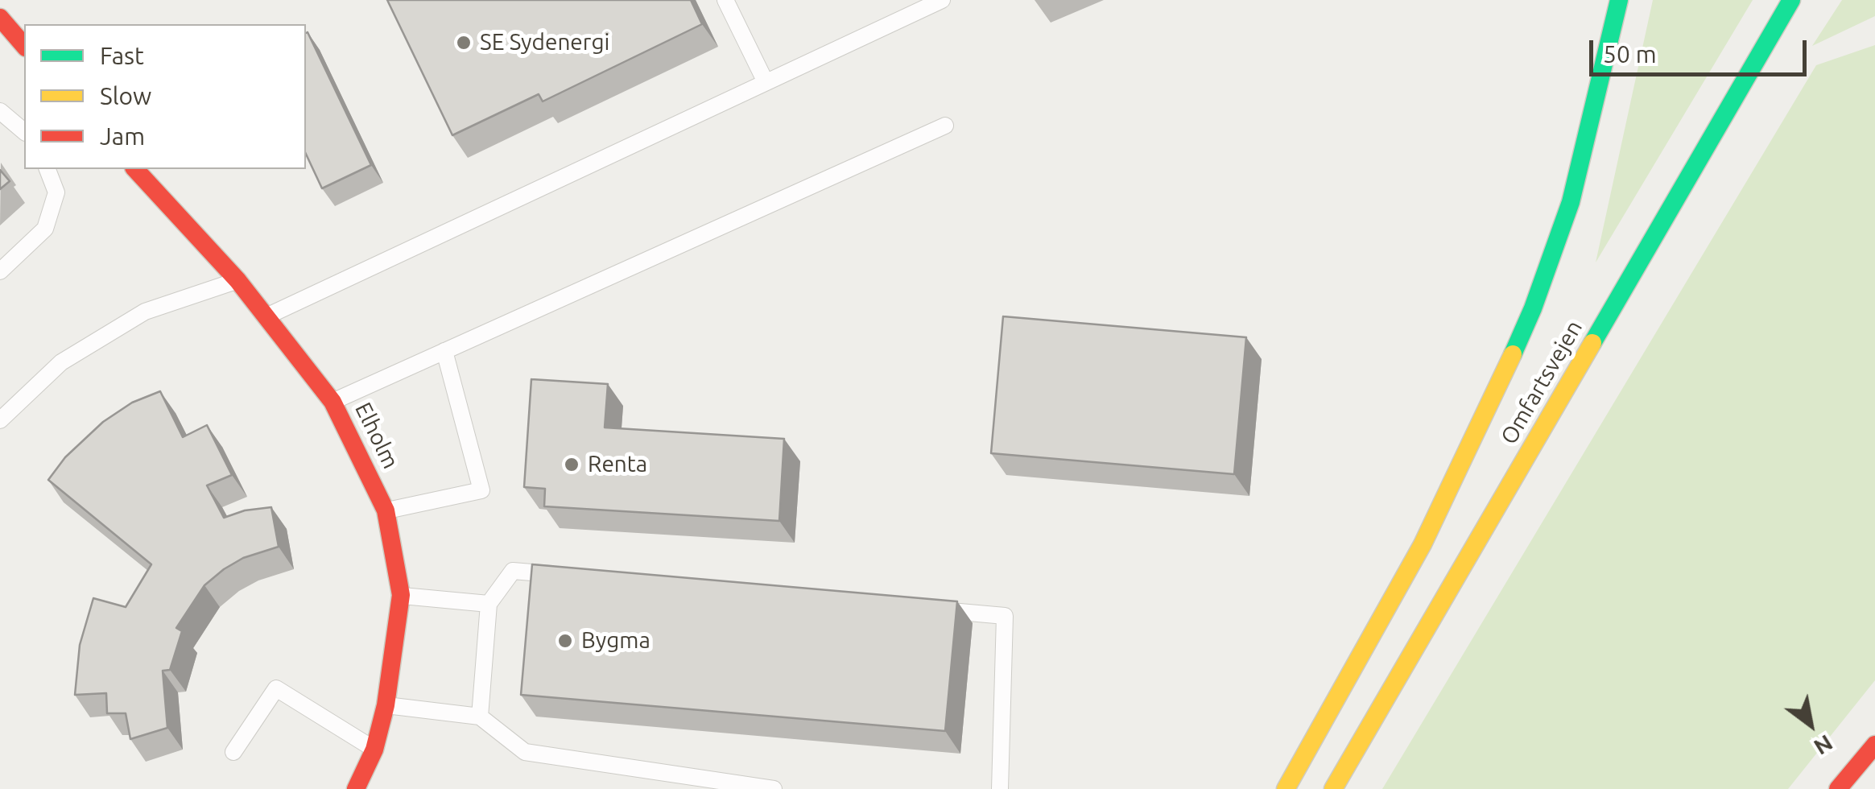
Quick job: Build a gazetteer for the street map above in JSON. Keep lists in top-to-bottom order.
{
  "streets": {
    "main road": ["Omfartsvejen", "Elholm"]
  },
  "places": ["SE Sydenergi", "Renta", "Bygma"],
  "legend": ["Fast", "Slow", "Jam"],
  "scale_bar": "50 m",
  "north": "bottom right"
}
